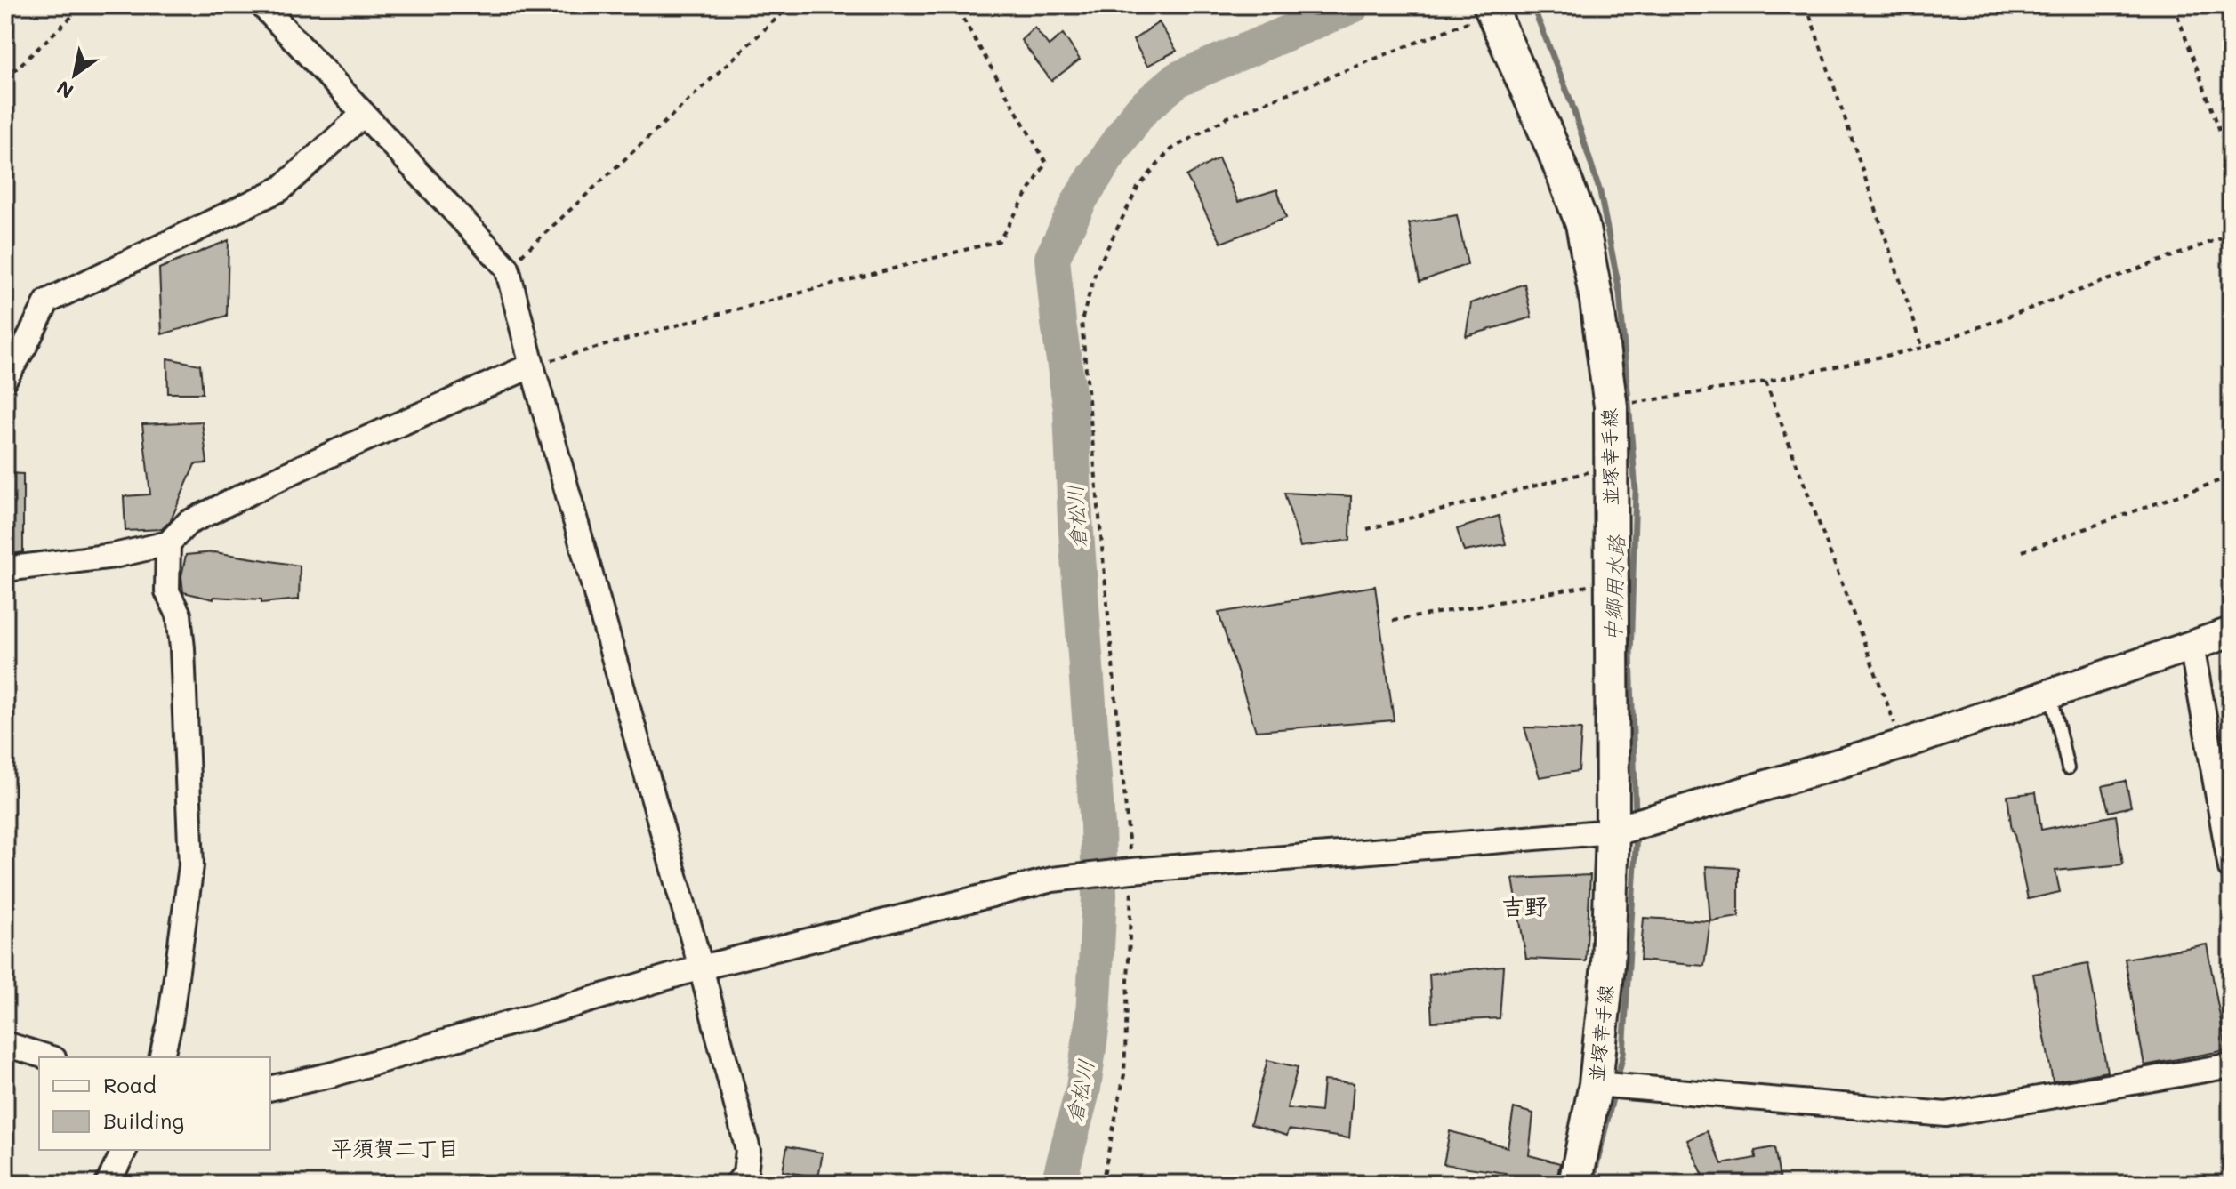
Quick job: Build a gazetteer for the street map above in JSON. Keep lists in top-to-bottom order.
{
  "streets": {
    "main road": ["並塚幸手線"]
  },
  "districts": ["吉野", "平須賀二丁目"],
  "water": ["倉松川", "中郷用水路"],
  "legend": ["Road", "Building"],
  "north": "bottom left"
}
